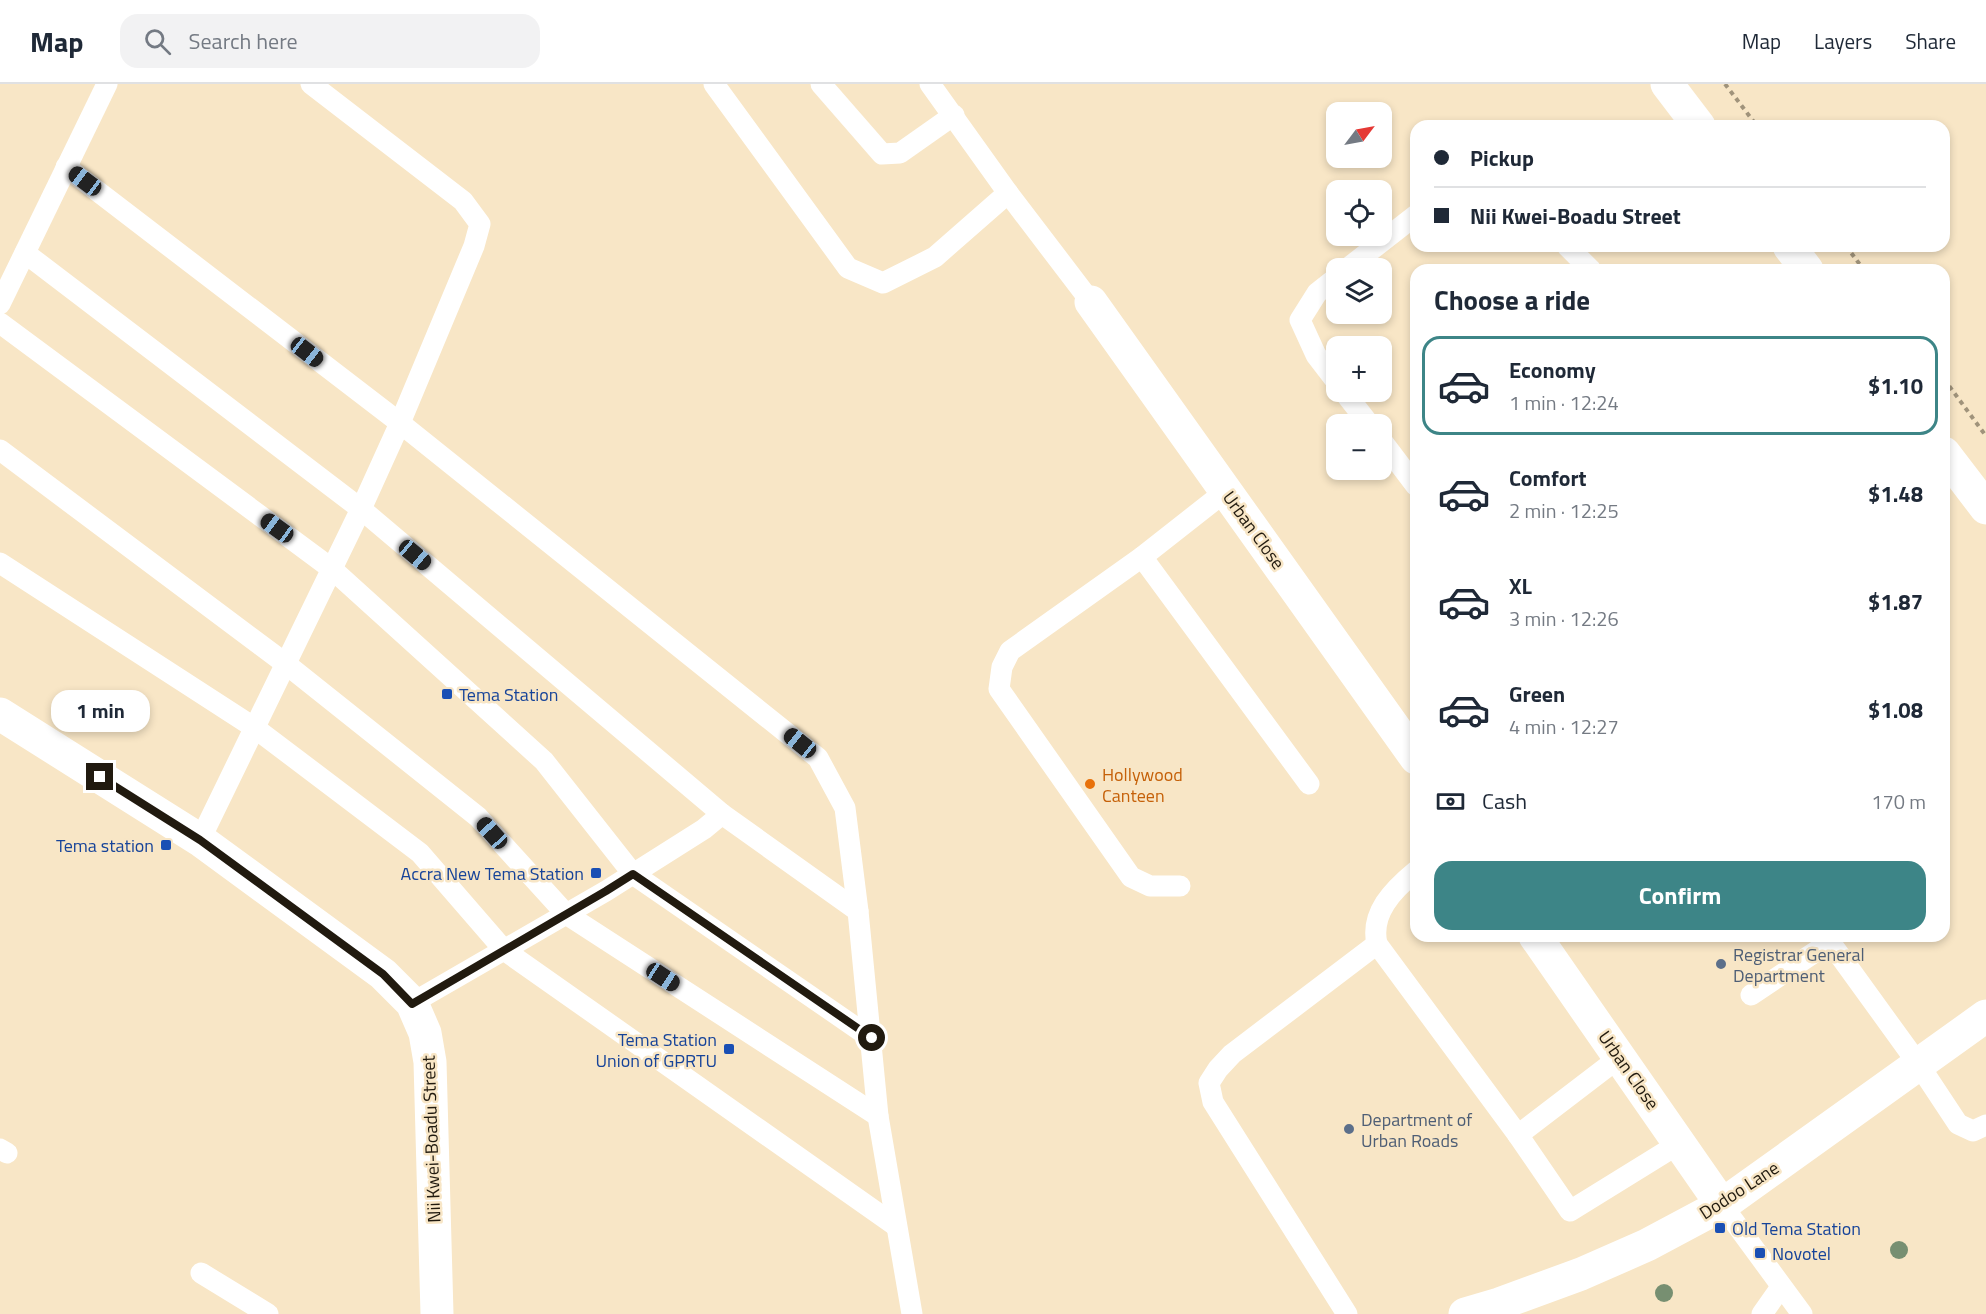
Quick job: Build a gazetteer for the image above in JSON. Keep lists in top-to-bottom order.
{
  "streets": {
    "street": ["Urban Close", "Nii Kwei-Boadu Street", "Dodoo Lane"]
  },
  "crossings": [
    ["Urban Close", "Dodoo Lane"]
  ],
  "places": {
    "transit": [
      "Tema Station",
      "Tema station",
      "Accra New Tema Station",
      "Tema Station Union of GPRTU",
      "Old Tema Station",
      "Novotel"
    ],
    "other": ["Hollywood Canteen", "Registrar General Department", "Department of Urban Roads"]
  },
  "north": "top right",
  "page": {
    "header": "Map",
    "search": "Search here",
    "nav": ["Map", "Layers", "Share"],
    "map_buttons": ["+", "−"],
    "banner": ["Pickup", "Nii Kwei-Boadu Street"],
    "heading": "Choose a ride",
    "list": [
      {
        "name": "Economy",
        "note": "1 min · 12:24",
        "value": "$1.10"
      },
      {
        "name": "Comfort",
        "note": "2 min · 12:25",
        "value": "$1.48"
      },
      {
        "name": "XL",
        "note": "3 min · 12:26",
        "value": "$1.87"
      },
      {
        "name": "Green",
        "note": "4 min · 12:27",
        "value": "$1.08"
      }
    ],
    "bubble": "1 min",
    "pay": ["Cash", "170 m"],
    "buttons": "Confirm"
  }
}
